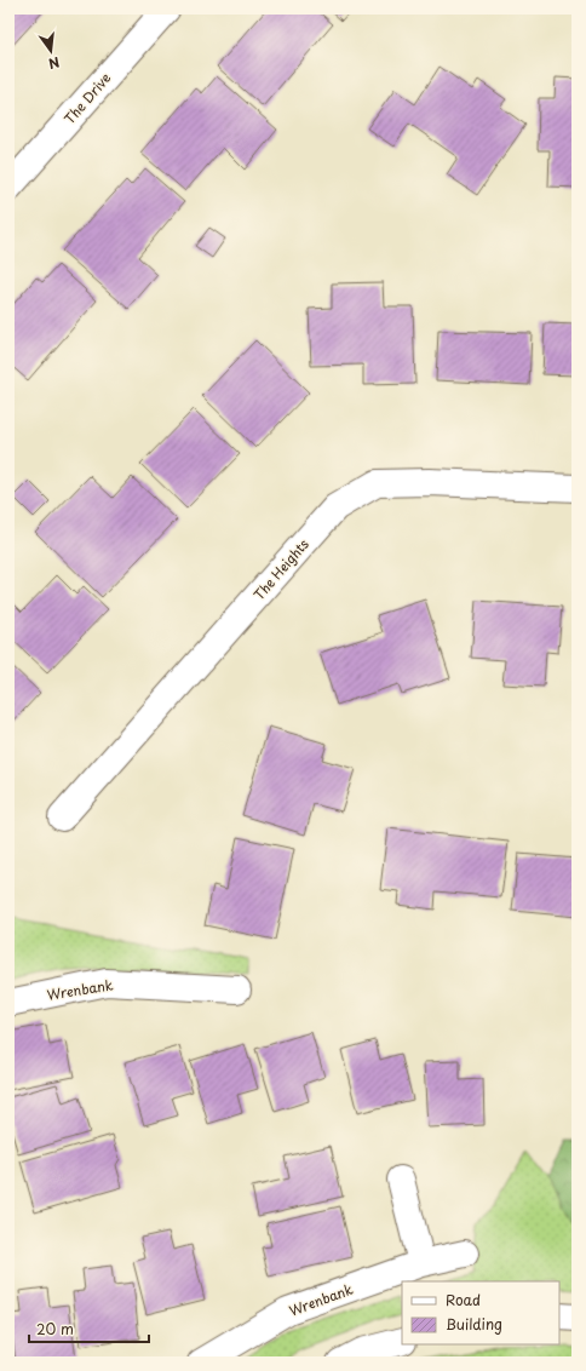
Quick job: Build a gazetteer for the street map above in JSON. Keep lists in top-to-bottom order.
{
  "streets": {
    "street": ["The Drive", "The Heights", "Wrenbank"]
  },
  "legend": ["Road", "Building"],
  "scale_bar": "20 m",
  "north": "bottom"
}
